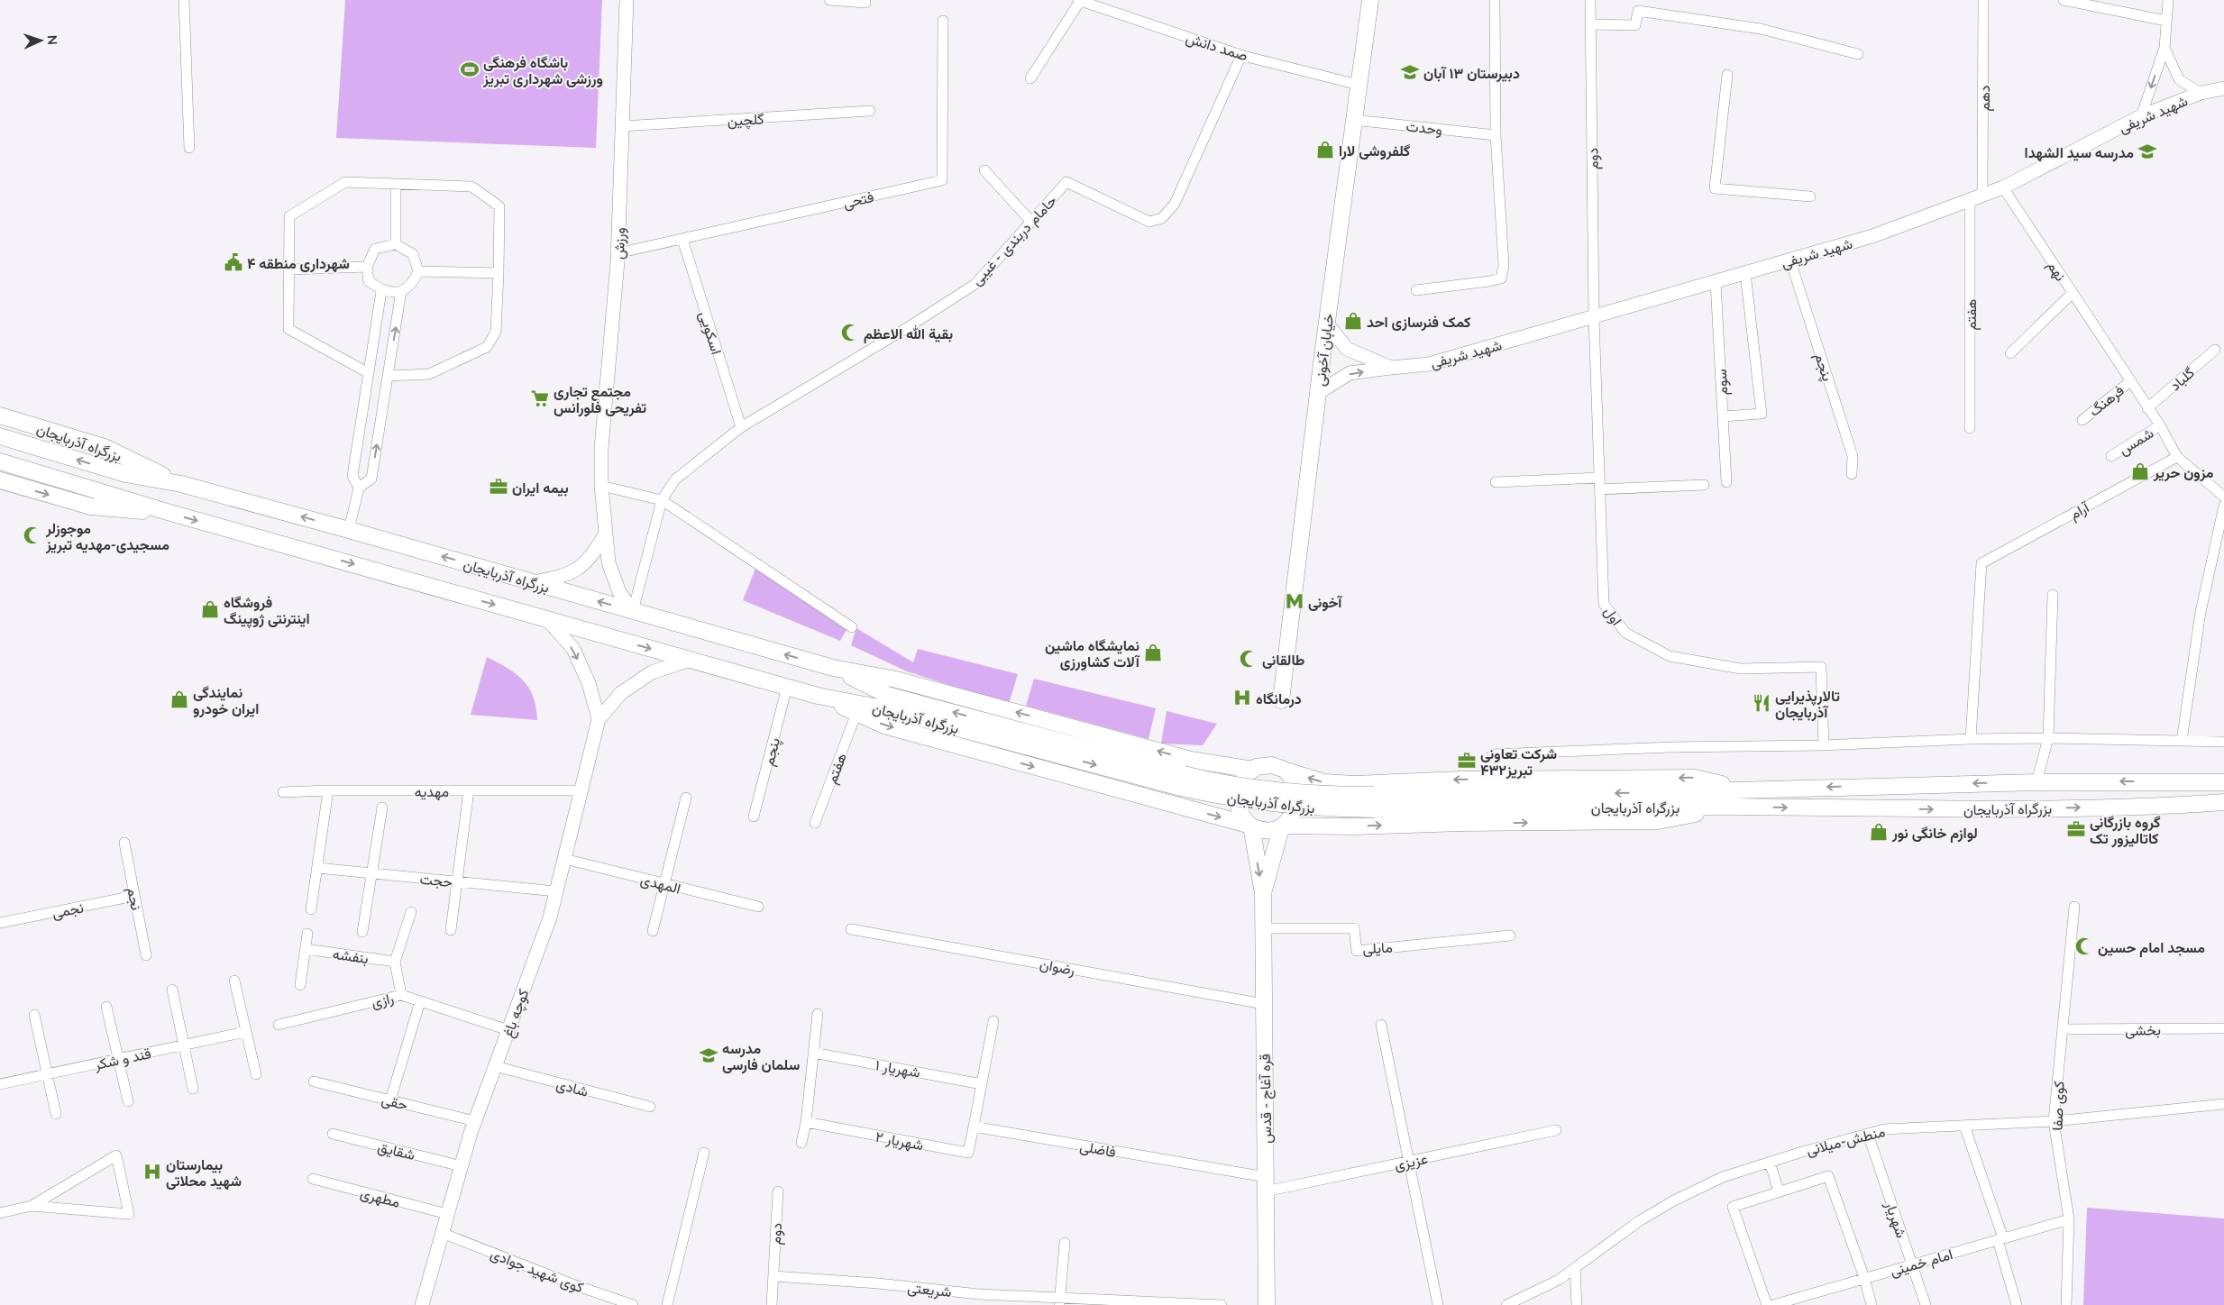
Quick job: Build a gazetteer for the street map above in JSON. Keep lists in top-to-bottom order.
{
  "streets": {
    "main road": [
      "شهید شریفی",
      "ورزش",
      "خیابان آخونی",
      "بزرگراه آذربایجان",
      "کوچه باغ",
      "قره آغاج - قدس"
    ],
    "street": [
      "صمد دانش",
      "دهم",
      "گلچین",
      "وحدت",
      "دوم",
      "فتحی",
      "حامام دربندی - غیبی",
      "نهم",
      "هفتم",
      "اسکویی",
      "پنجم",
      "گلباد",
      "سوم",
      "فرهنگ",
      "شمس",
      "آرام",
      "اول",
      "مهدیه",
      "حجت",
      "المهدی",
      "نجم",
      "نجمی",
      "مایلی",
      "بنفشه",
      "رضوان",
      "رازی",
      "بخشی",
      "قند و شکر",
      "شهریار ۱",
      "شادی",
      "حقی",
      "کوی صفا",
      "شهریار ۲",
      "منطش-میلانی",
      "فاضلی",
      "شقایق",
      "عزیزی",
      "مطهری",
      "شهریار",
      "امام خمینی",
      "کوی شهید جوادی",
      "شریعتی"
    ]
  },
  "crossings": [
    ["صمد دانش", "حامام دربندی - غیبی"],
    ["صمد دانش", "خیابان آخونی"],
    ["دهم", "شهید شریفی"],
    ["دهم", "هفتم"],
    ["شهید شریفی", "دوم"],
    ["شهید شریفی", "نهم"],
    ["شهید شریفی", "هفتم"],
    ["شهید شریفی", "خیابان آخونی"],
    ["شهید شریفی", "پنجم"],
    ["شهید شریفی", "سوم"],
    ["شهید شریفی", "اول"],
    ["گلچین", "ورزش"],
    ["وحدت", "خیابان آخونی"],
    ["دوم", "اول"],
    ["دوم", "شریعتی"],
    ["فتحی", "ورزش"],
    ["فتحی", "اسکویی"],
    ["حامام دربندی - غیبی", "ورزش"],
    ["حامام دربندی - غیبی", "اسکویی"],
    ["حامام دربندی - غیبی", "بزرگراه آذربایجان"],
    ["ورزش", "بزرگراه آذربایجان"],
    ["نهم", "گلباد"],
    ["نهم", "فرهنگ"],
    ["نهم", "شمس"],
    ["نهم", "آرام"],
    ["هفتم", "بزرگراه آذربایجان"],
    ["پنجم", "بزرگراه آذربایجان"],
    ["مهدیه", "کوچه باغ"],
    ["حجت", "کوچه باغ"],
    ["المهدی", "کوچه باغ"],
    ["نجم", "نجمی"],
    ["مایلی", "قره آغاج - قدس"],
    ["رضوان", "قره آغاج - قدس"],
    ["رازی", "کوچه باغ"],
    ["کوچه باغ", "شادی"],
    ["کوچه باغ", "حقی"],
    ["کوچه باغ", "شقایق"],
    ["کوچه باغ", "مطهری"],
    ["کوچه باغ", "کوی شهید جوادی"],
    ["بخشی", "کوی صفا"],
    ["قره آغاج - قدس", "فاضلی"],
    ["قره آغاج - قدس", "عزیزی"],
    ["کوی صفا", "منطش-میلانی"],
    ["کوی صفا", "امام خمینی"],
    ["شهریار ۲", "فاضلی"],
    ["منطش-میلانی", "شهریار"],
    ["فاضلی", "عزیزی"],
    ["شهریار", "امام خمینی"]
  ],
  "places": {
    "sports": ["باشگاه فرهنگی ورزشی شهرداری تبریز"],
    "school or university": ["دبیرستان ۱۳ آبان", "مدرسه سید الشهدا", "مدرسه سلمان فارسی"],
    "shop": [
      "گلفروشی لارا",
      "کمک فنرسازی احد",
      "مزون حریر",
      "فروشگاه اینترنتی ژوپینگ",
      "نمایشگاه ماشین آلات کشاورزی",
      "نمایندگی ایران خودرو",
      "لوازم خانگی نور"
    ],
    "public building": ["شهرداری منطقه ۴"],
    "mosque": [
      "بقیة الله الاعظم",
      "موجوزلر مسجیدی-مهدیه تبریز",
      "طالقانی",
      "مسجد امام حسین"
    ],
    "supermarket": ["مجتمع تجاری تفریحی فلورانس"],
    "office": ["بیمه ایران", "شرکت تعاونی ۴۳۲تبریز", "گروه بازرگانی کاتالیزور تک"],
    "metro station": ["آخونی"],
    "hospital": ["درمانگاه", "بیمارستان شهید محلاتی"],
    "restaurant": ["تالارپذیرایی آذربایجان"]
  },
  "north": "right"
}
